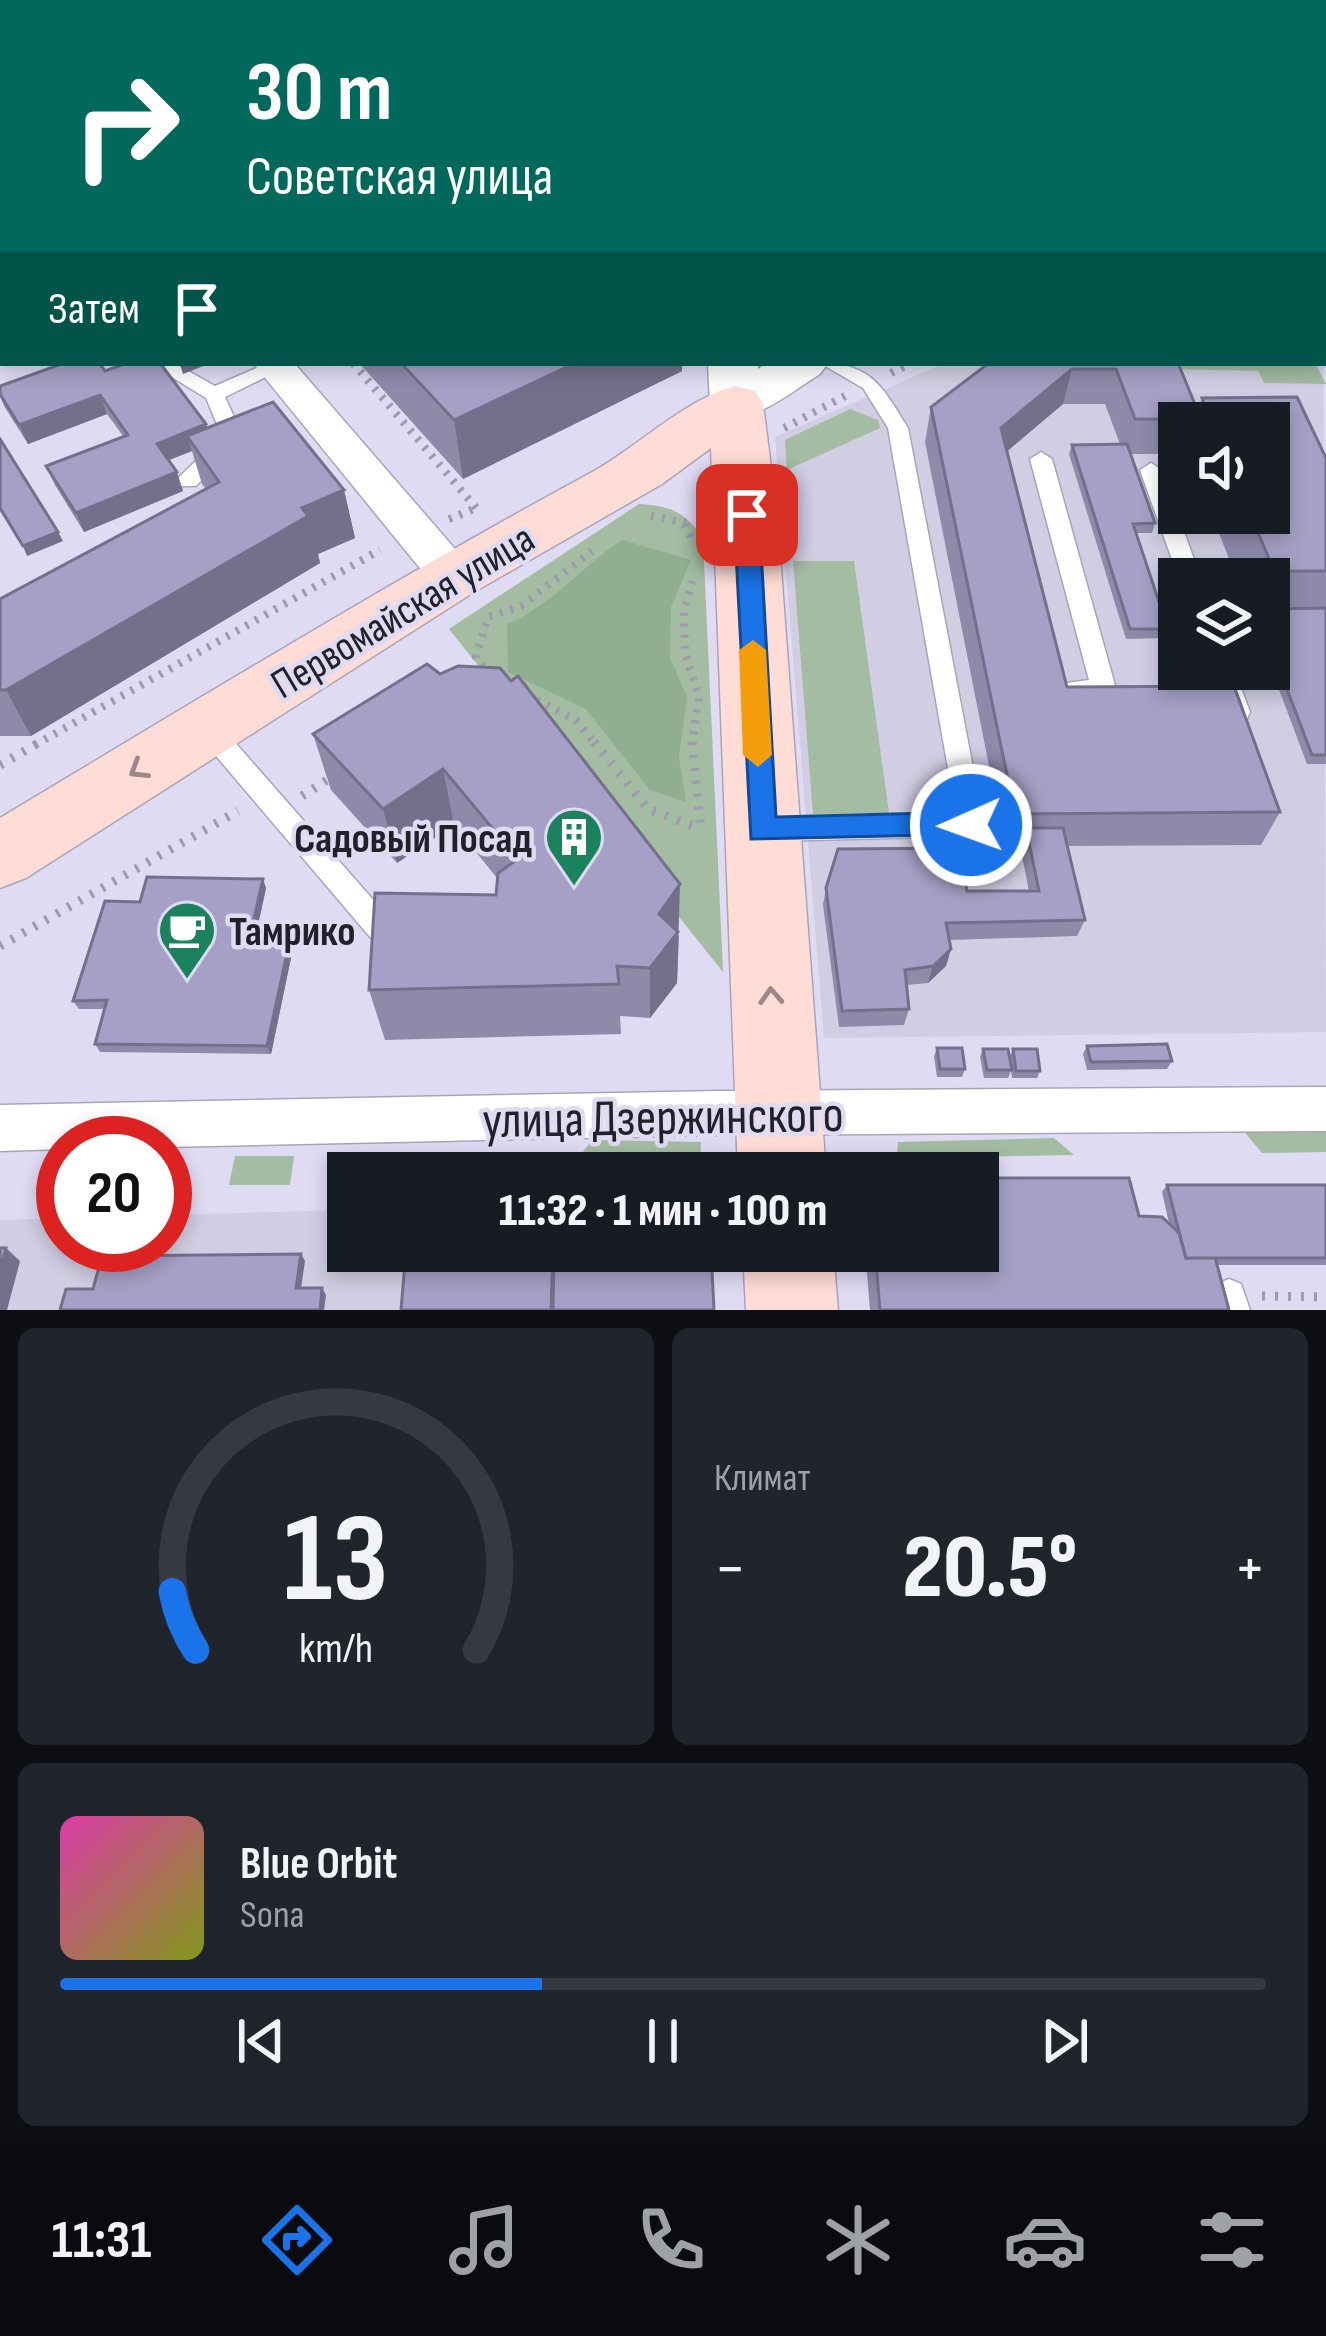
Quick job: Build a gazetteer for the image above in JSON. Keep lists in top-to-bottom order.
{
  "streets": {
    "main road": ["Первомайская улица"],
    "street": ["улица Дзержинского"]
  },
  "places": {
    "building": ["Садовый Посад"],
    "cafe": ["Тамрико"]
  },
  "page": {
    "turn": ["30 m", "Советская улица"],
    "then": "Затем",
    "limit": "20",
    "trip": "11:32 · 1 мин · 100 m",
    "tile": "Климат",
    "heat": ["−", "20.5°", "+"],
    "song": ["Blue Orbit", "Sona"],
    "tabs": "11:31",
    "gauge": ["13", "km/h"]
  }
}
